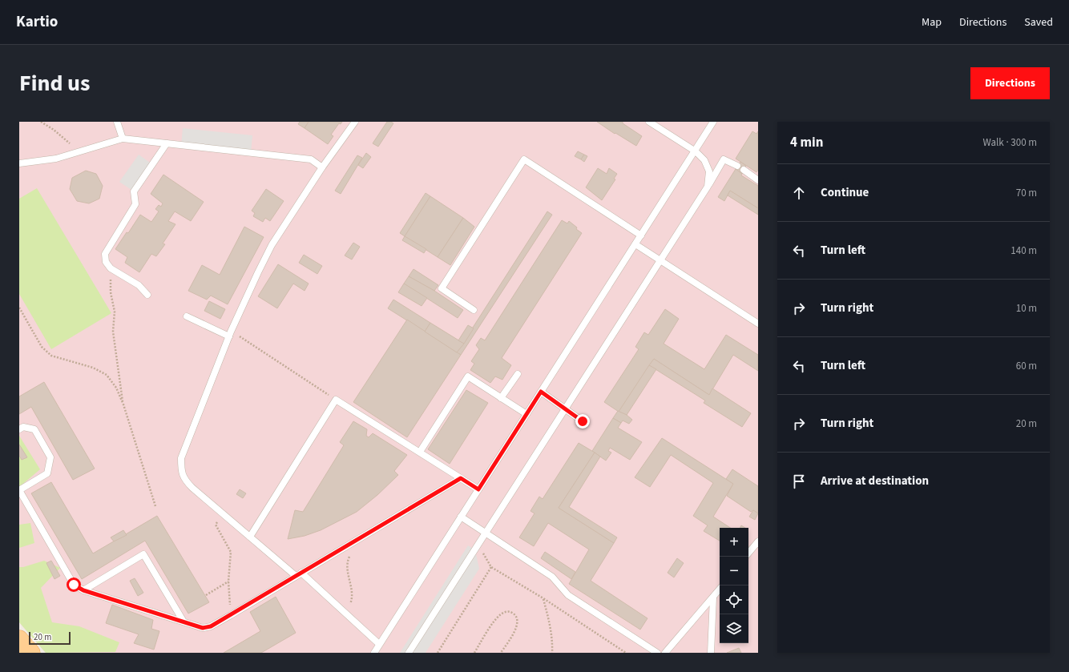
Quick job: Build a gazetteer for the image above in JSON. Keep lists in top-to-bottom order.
{
  "scale_bar": "20 m",
  "page": {
    "header": "Kartio",
    "nav": ["Map", "Directions", "Saved"],
    "title": "Find us",
    "buttons": "Directions",
    "heading": ["4 min", "Walk · 300 m"],
    "list": [
      ["Continue", "70 m"],
      ["Turn left", "140 m"],
      ["Turn right", "10 m"],
      ["Turn left", "60 m"],
      ["Turn right", "20 m"],
      "Arrive at destination"
    ],
    "map_buttons": ["+", "−"],
    "scale": "20 m"
  }
}
